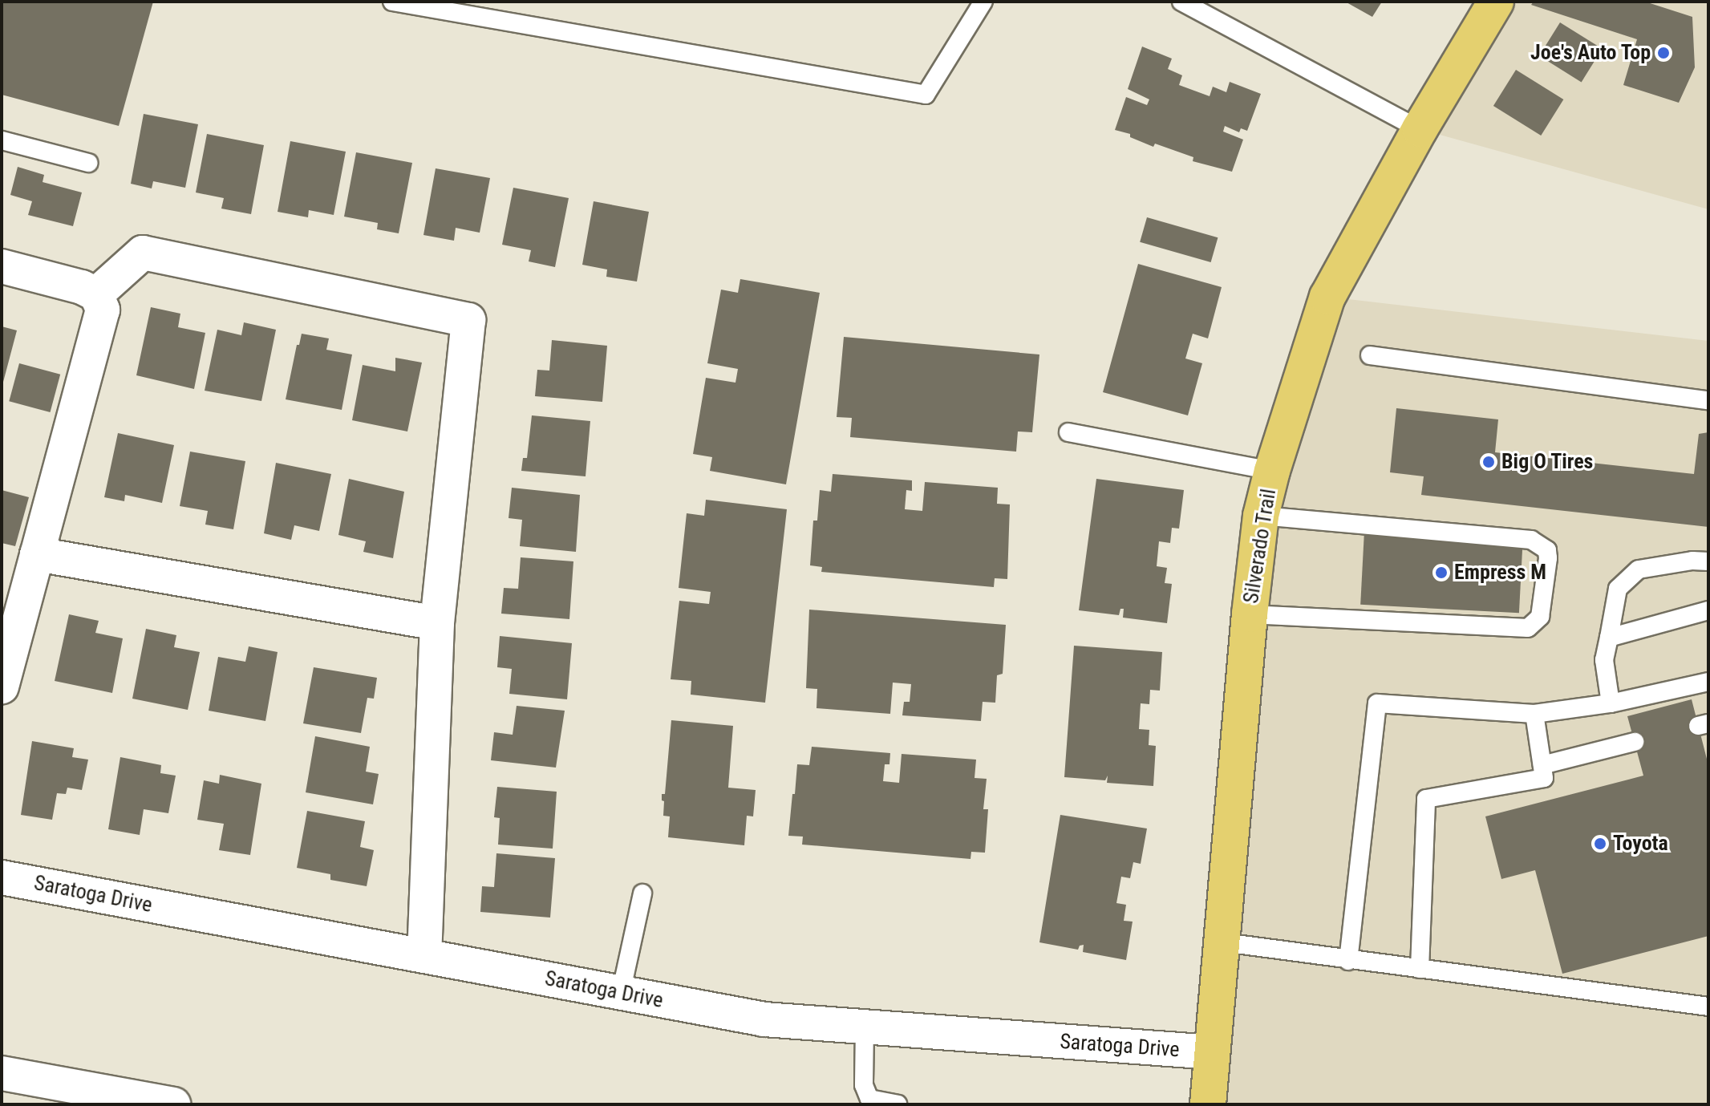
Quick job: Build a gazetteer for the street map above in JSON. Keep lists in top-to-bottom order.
{
  "streets": {
    "main road": ["Silverado Trail"],
    "street": ["Saratoga Drive"]
  },
  "crossings": [
    ["Silverado Trail", "Saratoga Drive"]
  ],
  "places": [
    "Joe's Auto Top",
    "Big O Tires",
    "Empress M",
    "Toyota"
  ]
}
